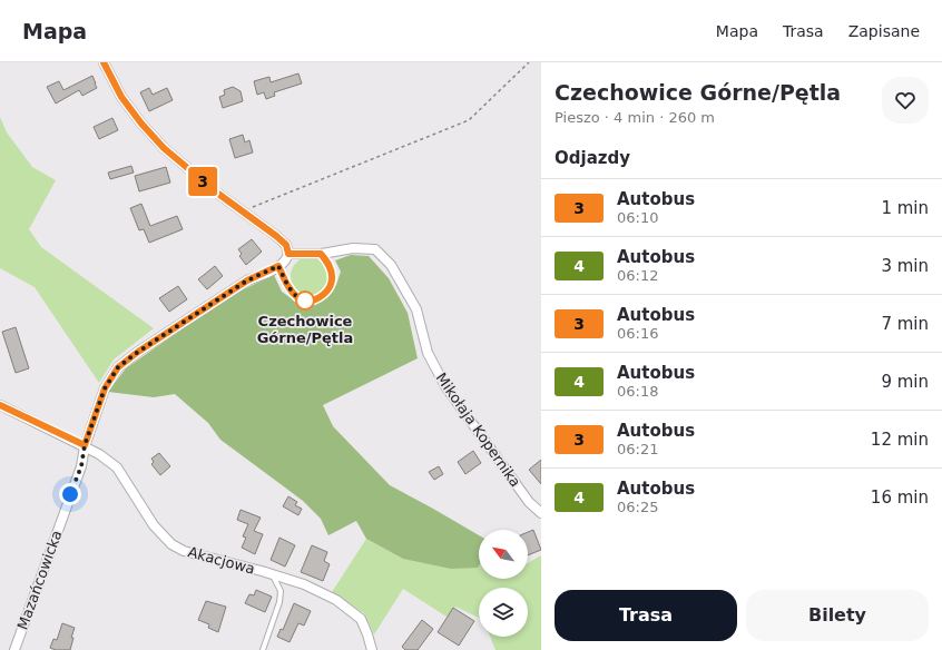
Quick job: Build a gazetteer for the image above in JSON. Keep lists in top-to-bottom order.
{
  "streets": {
    "street": ["Mikołaja Kopernika", "Akacjowa", "Mazańcowicka"]
  },
  "crossings": [
    ["Mikołaja Kopernika", "Mazańcowicka"],
    ["Akacjowa", "Mazańcowicka"]
  ],
  "places": ["Czechowice Górne/Pętla"],
  "lines": ["bus line 3"],
  "north": "top left",
  "page": {
    "header": "Mapa",
    "nav": ["Mapa", "Trasa", "Zapisane"],
    "on_map": "3",
    "heading": [
      ["Czechowice Górne/Pętla", "Pieszo · 4 min · 260 m"],
      "Odjazdy"
    ],
    "list": [
      {
        "mark": "3",
        "name": "Autobus",
        "note": "06:10",
        "value": "1 min"
      },
      {
        "mark": "4",
        "name": "Autobus",
        "note": "06:12",
        "value": "3 min"
      },
      {
        "mark": "3",
        "name": "Autobus",
        "note": "06:16",
        "value": "7 min"
      },
      {
        "mark": "4",
        "name": "Autobus",
        "note": "06:18",
        "value": "9 min"
      },
      {
        "mark": "3",
        "name": "Autobus",
        "note": "06:21",
        "value": "12 min"
      },
      {
        "mark": "4",
        "name": "Autobus",
        "note": "06:25",
        "value": "16 min"
      }
    ],
    "buttons": ["Trasa", "Bilety"]
  }
}
